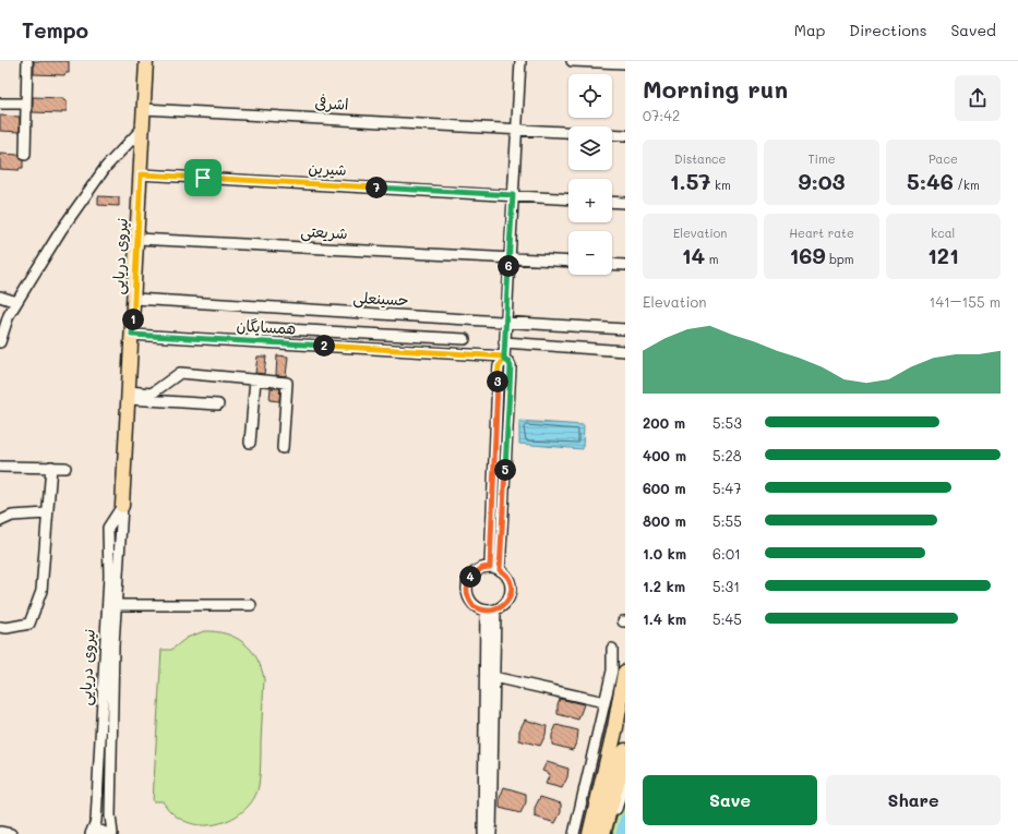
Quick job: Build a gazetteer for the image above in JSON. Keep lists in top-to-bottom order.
{
  "streets": {
    "main road": ["نیروی دریایی"],
    "street": [
      "اشرفی",
      "شیرین",
      "شریعتی",
      "حسینعلی",
      "همسایگان"
    ]
  },
  "crossings": [
    ["اشرفی", "نیروی دریایی"],
    ["شیرین", "نیروی دریایی"],
    ["شریعتی", "نیروی دریایی"],
    ["نیروی دریایی", "حسینعلی"],
    ["نیروی دریایی", "همسایگان"]
  ],
  "page": {
    "header": "Tempo",
    "nav": ["Map", "Directions", "Saved"],
    "heading": ["Morning run", "07:42"],
    "map_buttons": ["+", "−"],
    "stats": [
      ["Distance", "1.57 km"],
      ["Time", "9:03"],
      ["Pace", "5:46 /km"],
      ["Elevation", "14 m"],
      ["Heart rate", "169 bpm"],
      ["kcal", "121"]
    ],
    "pins": [
      "7",
      "6",
      "1",
      "2",
      "3",
      "5",
      "4"
    ],
    "chart": ["Elevation", "141–155 m"],
    "list": [
      {
        "name": "200 m",
        "note": "5:53"
      },
      {
        "name": "400 m",
        "note": "5:28"
      },
      {
        "name": "600 m",
        "note": "5:47"
      },
      {
        "name": "800 m",
        "note": "5:55"
      },
      {
        "name": "1.0 km",
        "note": "6:01"
      },
      {
        "name": "1.2 km",
        "note": "5:31"
      },
      {
        "name": "1.4 km",
        "note": "5:45"
      }
    ],
    "buttons": ["Save", "Share"]
  }
}
